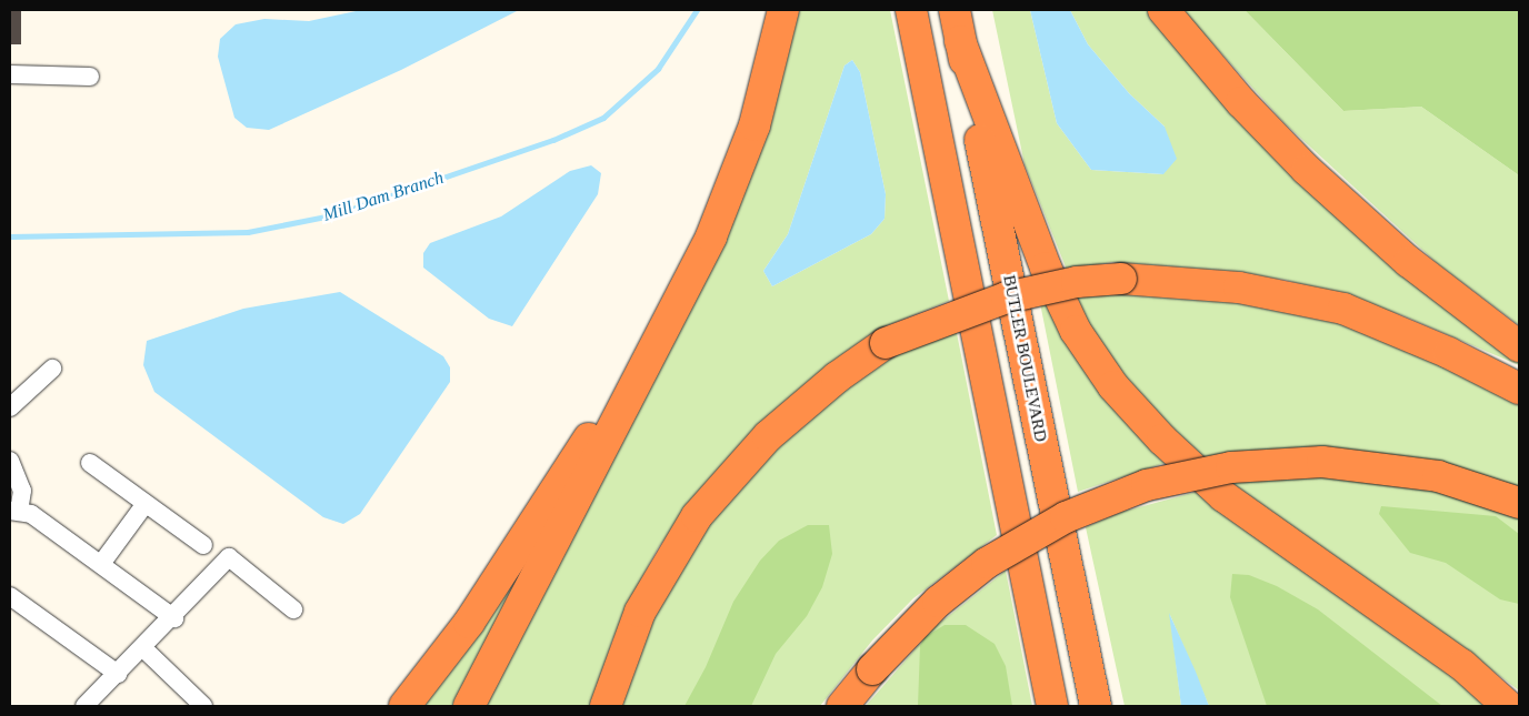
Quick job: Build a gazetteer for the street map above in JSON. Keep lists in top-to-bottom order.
{
  "streets": {
    "highway": ["BUTLER BOULEVARD"]
  },
  "water": ["Mill Dam Branch"]
}
